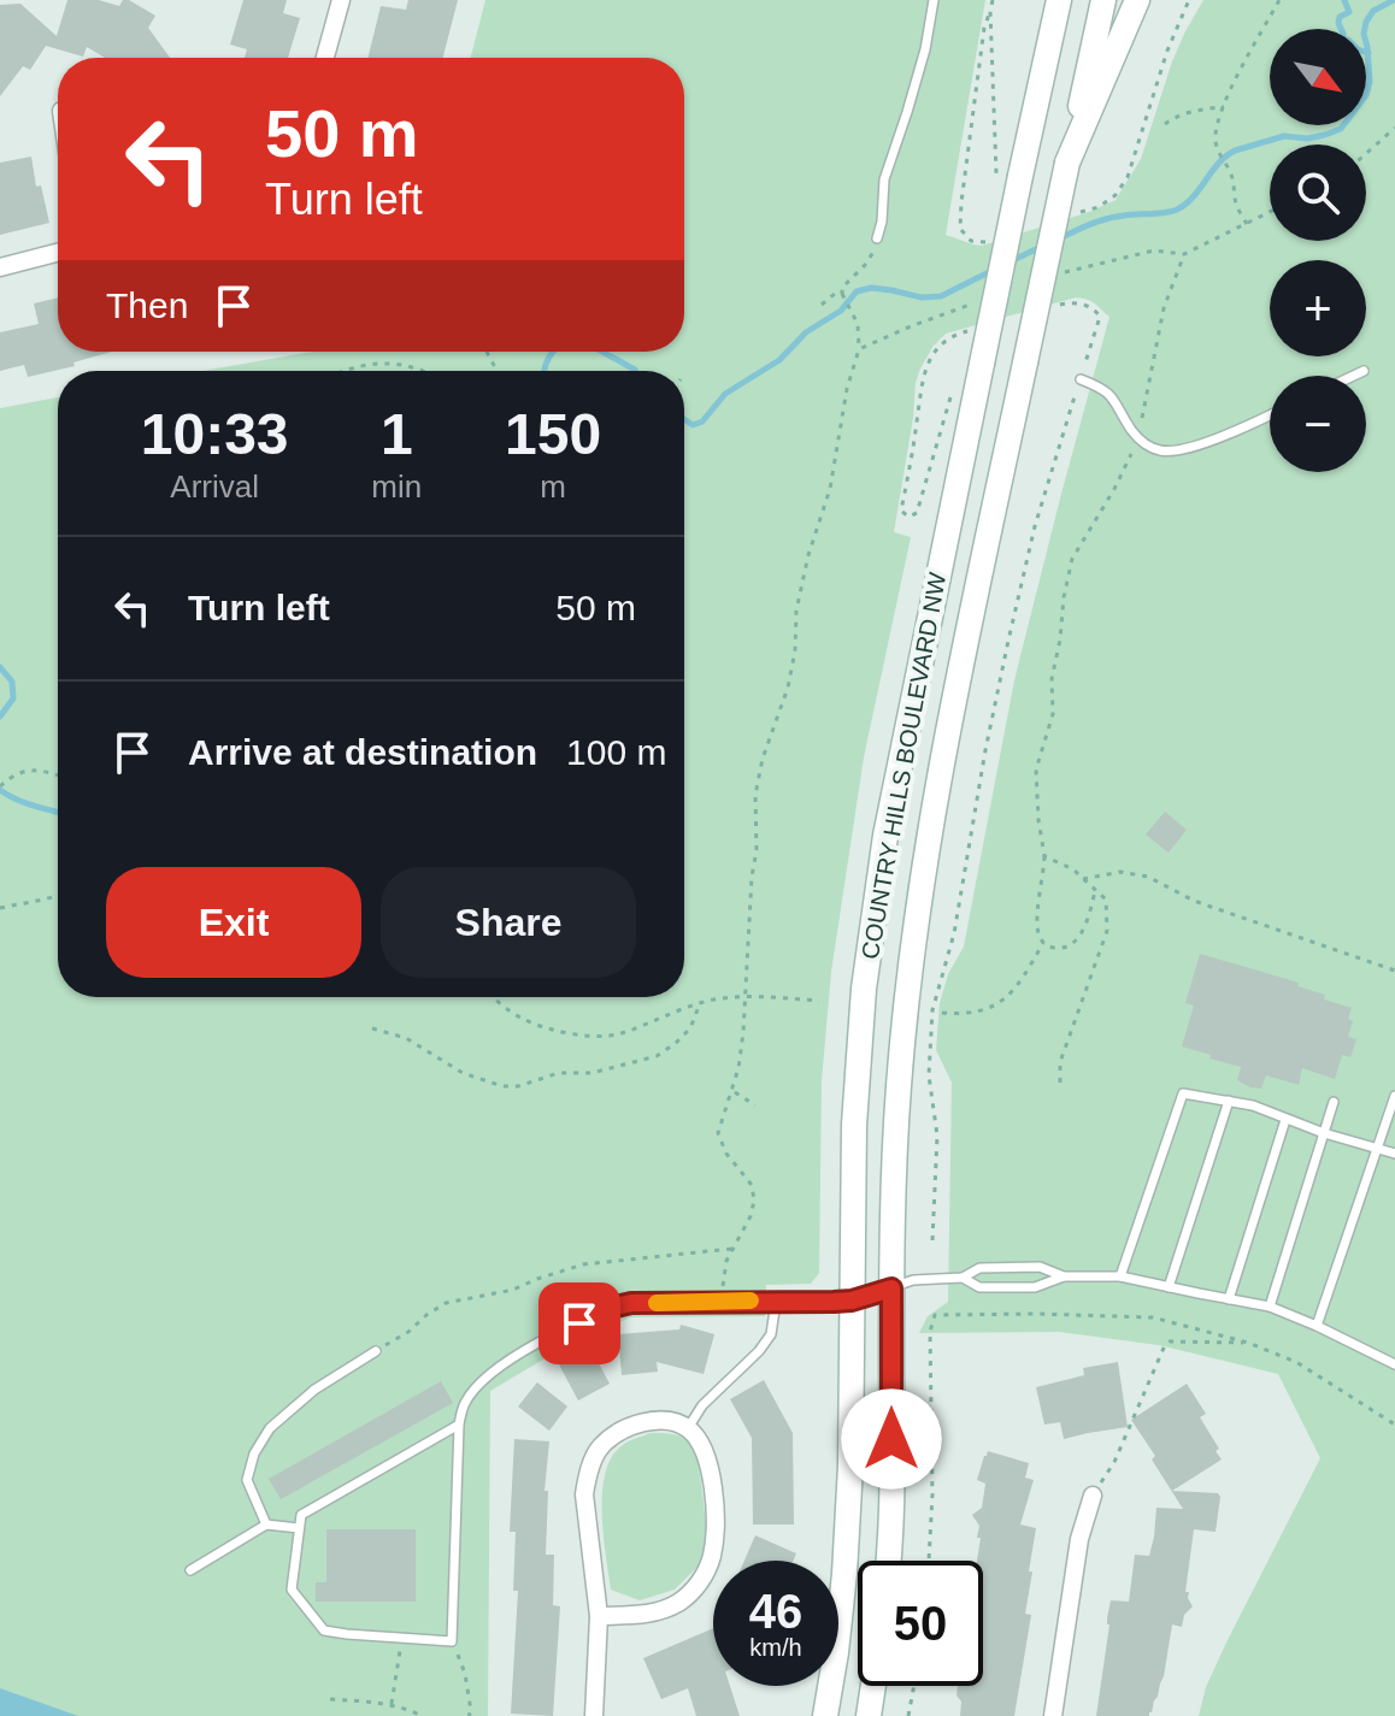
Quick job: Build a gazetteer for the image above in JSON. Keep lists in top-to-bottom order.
{
  "streets": {
    "main road": ["COUNTRY HILLS BOULEVARD NW"]
  },
  "north": "bottom right",
  "page": {
    "map_buttons": ["+", "−"],
    "turn": ["50 m", "Turn left"],
    "then": "Then",
    "eta": [
      "10:33",
      "Arrival",
      "1",
      "min",
      "150",
      "m"
    ],
    "list": [
      {
        "name": "Turn left",
        "value": "50 m"
      },
      {
        "name": "Arrive at destination",
        "value": "100 m"
      }
    ],
    "buttons": ["Exit", "Share"],
    "speed": "46 km/h",
    "limit": "50"
  }
}
